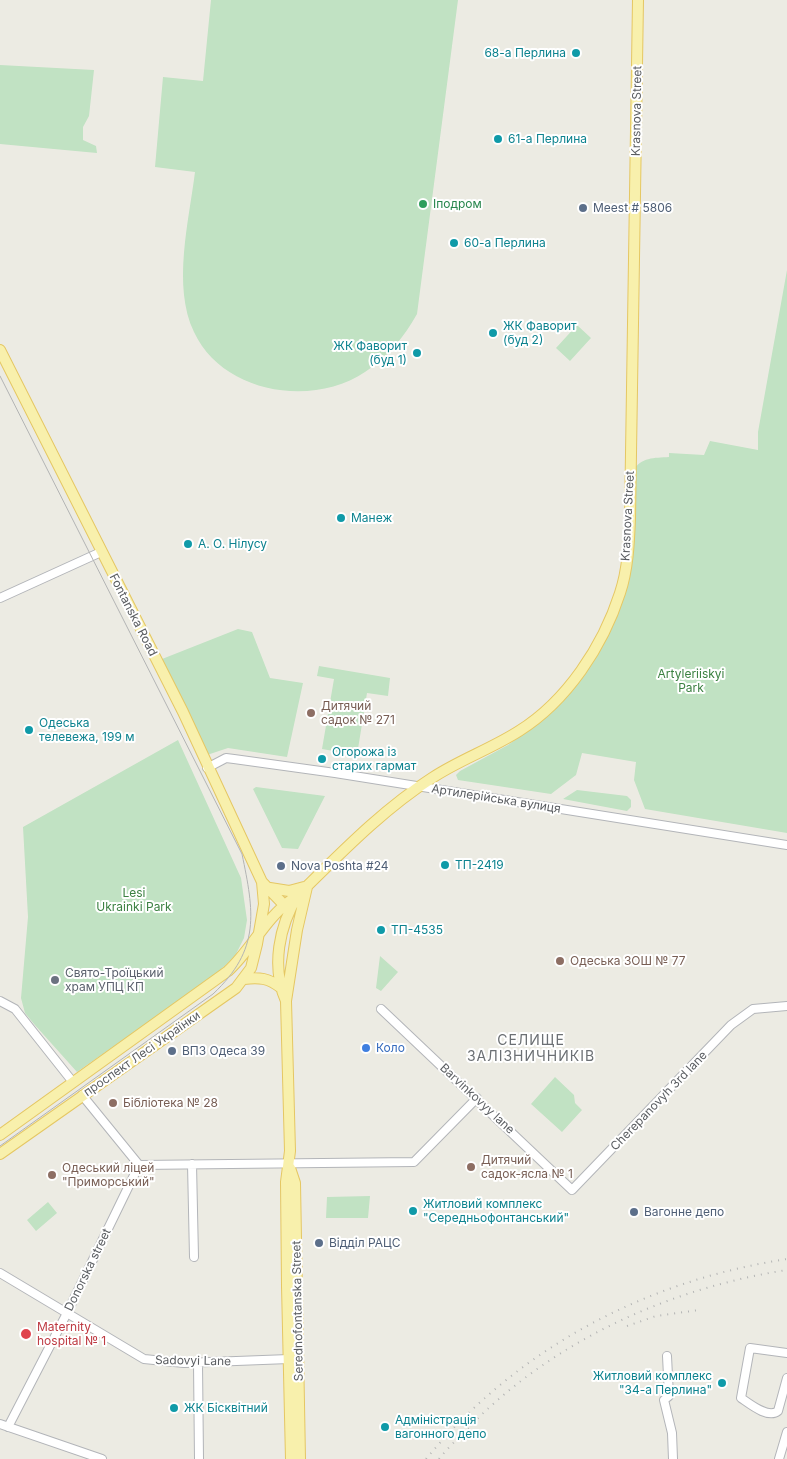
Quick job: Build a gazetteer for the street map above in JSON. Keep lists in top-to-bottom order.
{
  "streets": {
    "main road": [
      "Krasnova Street",
      "Fontanska Road",
      "проспект Лесі Українки",
      "Serednofontanska Street"
    ],
    "street": [
      "Артилерійська вулиця",
      "Barvinkovyy lane",
      "Cherepanovyh 3rd lane",
      "Donorska street",
      "Sadovyi Lane"
    ]
  },
  "crossings": [
    ["Krasnova Street", "Артилерійська вулиця"],
    ["Krasnova Street", "проспект Лесі Українки"],
    ["Krasnova Street", "Serednofontanska Street"],
    ["Fontanska Road", "Артилерійська вулиця"],
    ["Fontanska Road", "проспект Лесі Українки"],
    ["проспект Лесі Українки", "Serednofontanska Street"],
    ["Barvinkovyy lane", "Cherepanovyh 3rd lane"],
    ["Donorska street", "Sadovyi Lane"],
    ["Serednofontanska Street", "Sadovyi Lane"]
  ],
  "districts": ["СЕЛИЩЕ ЗАЛІЗНИЧНИКІВ"],
  "parks": ["Artyleriiskyi Park", "Lesi Ukrainki Park"],
  "places": [
    "68-а Перлина",
    "61-а Перлина",
    "Іподром",
    "Meest # 5806",
    "60-а Перлина",
    "ЖК Фаворит (буд 2)",
    "ЖК Фаворит (буд 1)",
    "Манеж",
    "А. О. Нілусу",
    "Дитячий садок № 271",
    "Одеська телевежа, 199 м",
    "Огорожа із старих гармат",
    "ТП-2419",
    "Nova Poshta #24",
    "ТП-4535",
    "Одеська ЗОШ № 77",
    "Свято-Троїцький храм УПЦ КП",
    "Коло",
    "ВПЗ Одеса 39",
    "Бібліотека № 28",
    "Дитячий садок-ясла № 1",
    "Одеський ліцей \"Приморський\"",
    "Житловий комплекс \"Середньофонтанський\"",
    "Вагонне депо",
    "Відділ РАЦС",
    "Maternity hospital № 1",
    "Житловий комплекс \"34-а Перлина\"",
    "ЖК Бісквітний",
    "Адміністрація вагонного депо"
  ]
}
